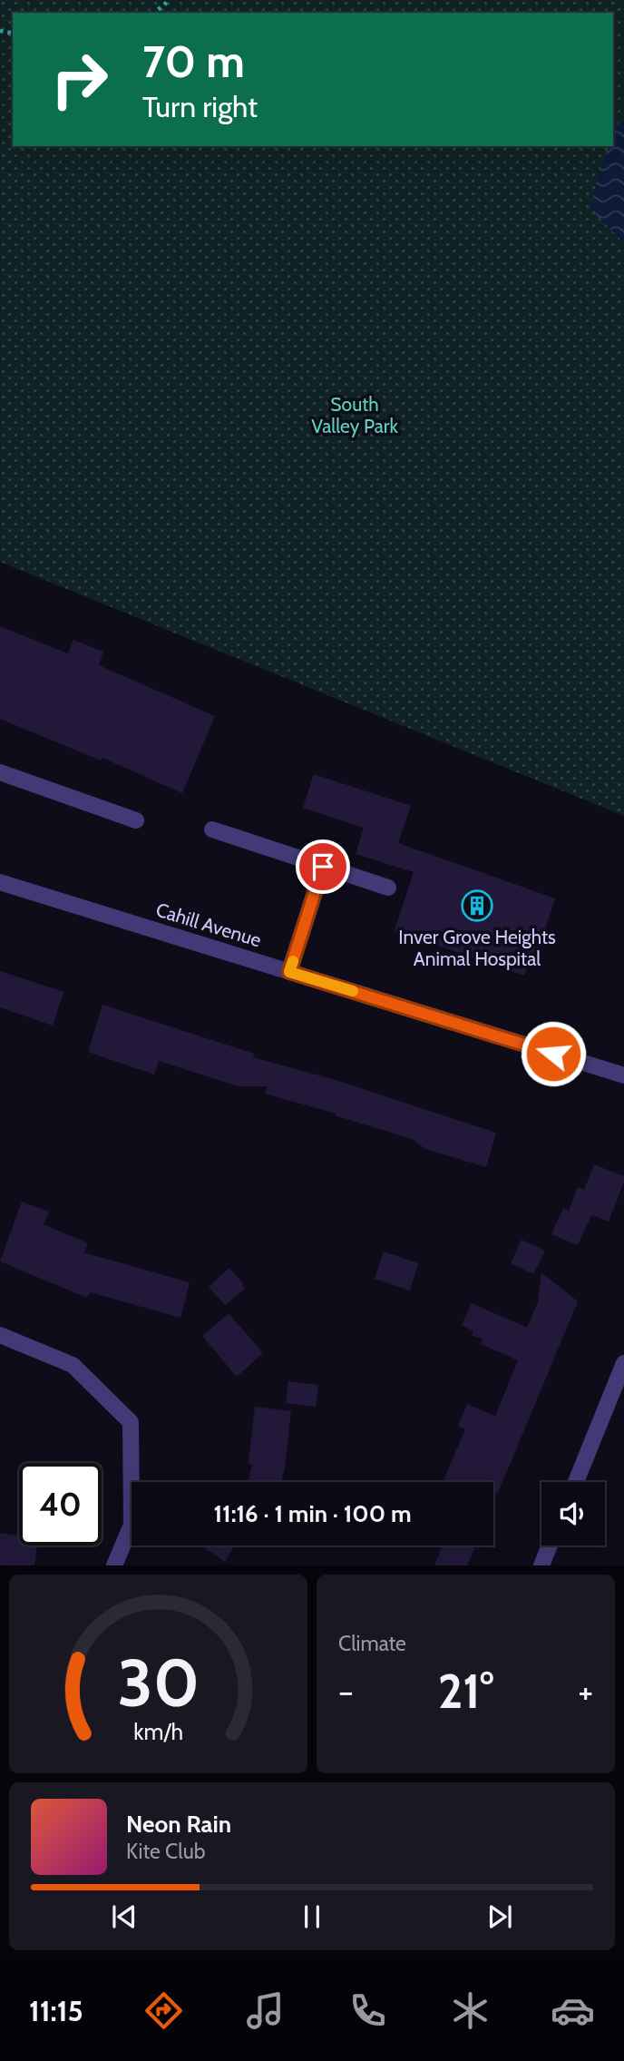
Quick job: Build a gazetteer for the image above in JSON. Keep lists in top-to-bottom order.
{
  "streets": {
    "street": ["Cahill Avenue"]
  },
  "parks": ["South Valley Park"],
  "places": {
    "building": ["Inver Grove Heights Animal Hospital"]
  },
  "page": {
    "turn": ["70 m", "Turn right"],
    "limit": "40",
    "trip": "11:16 · 1 min · 100 m",
    "tile": "Climate",
    "heat": ["−", "21°", "+"],
    "song": ["Neon Rain", "Kite Club"],
    "tabs": "11:15",
    "gauge": ["30", "km/h"]
  }
}
